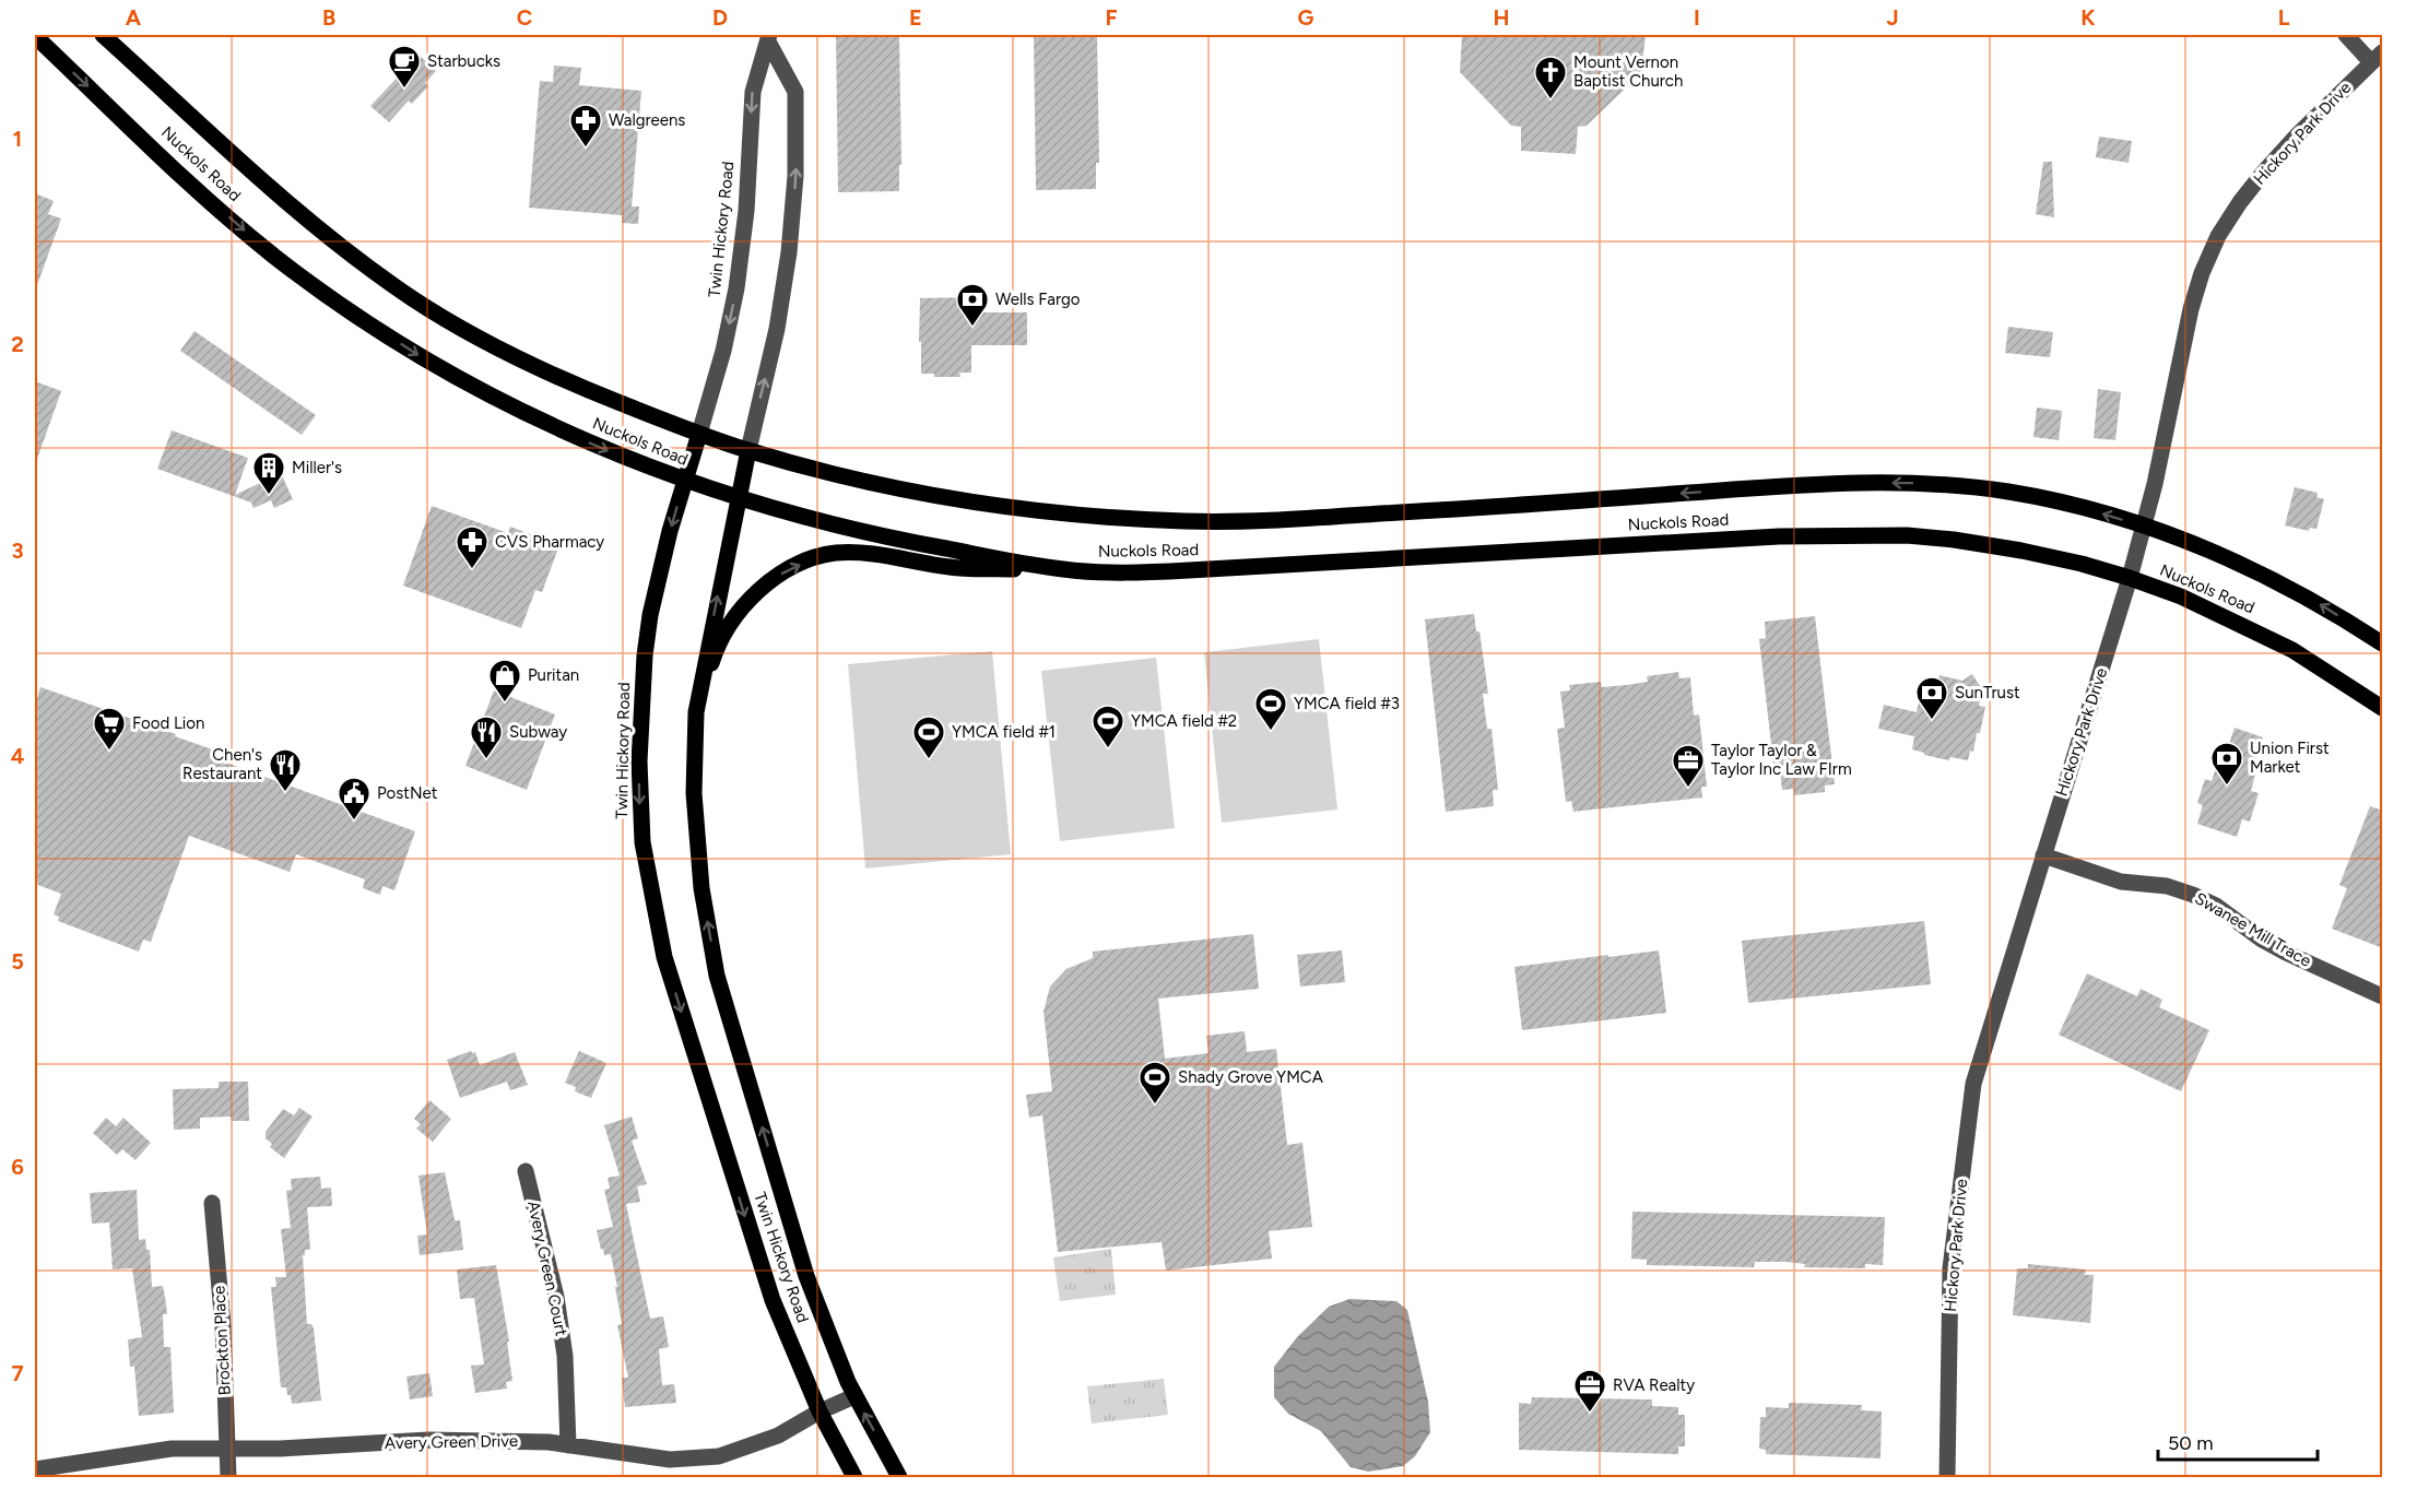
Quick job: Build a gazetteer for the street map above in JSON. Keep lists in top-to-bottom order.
{
  "streets": {
    "main road": ["Nuckols Road", "Twin Hickory Road"],
    "street": [
      "Hickory Park Drive",
      "Swanee Mill Trace",
      "Avery Green Court",
      "Brockton Place",
      "Avery Green Drive"
    ]
  },
  "crossings": [
    ["Hickory Park Drive", "Nuckols Road"],
    ["Hickory Park Drive", "Swanee Mill Trace"],
    ["Nuckols Road", "Twin Hickory Road"],
    ["Twin Hickory Road", "Avery Green Drive"],
    ["Avery Green Court", "Avery Green Drive"],
    ["Brockton Place", "Avery Green Drive"]
  ],
  "places": {
    "cafe": ["Starbucks"],
    "church": ["Mount Vernon Baptist Church"],
    "pharmacy": ["Walgreens", "CVS Pharmacy"],
    "bank": ["Wells Fargo", "SunTrust", "Union First Market"],
    "building": ["Miller's"],
    "shop": ["Puritan"],
    "sports": [
      "YMCA field #3",
      "YMCA field #2",
      "YMCA field #1",
      "Shady Grove YMCA"
    ],
    "supermarket": ["Food Lion"],
    "restaurant": ["Subway", "Chen's Restaurant"],
    "office": ["Taylor Taylor & Taylor Inc Law FIrm", "RVA Realty"],
    "public building": ["PostNet"]
  },
  "scale_bar": "50 m",
  "grid": {
    "columns": [
      "A",
      "B",
      "C",
      "D",
      "E",
      "F",
      "G",
      "H",
      "I",
      "J",
      "K",
      "L"
    ],
    "rows": [
      "1",
      "2",
      "3",
      "4",
      "5",
      "6",
      "7"
    ]
  }
}
